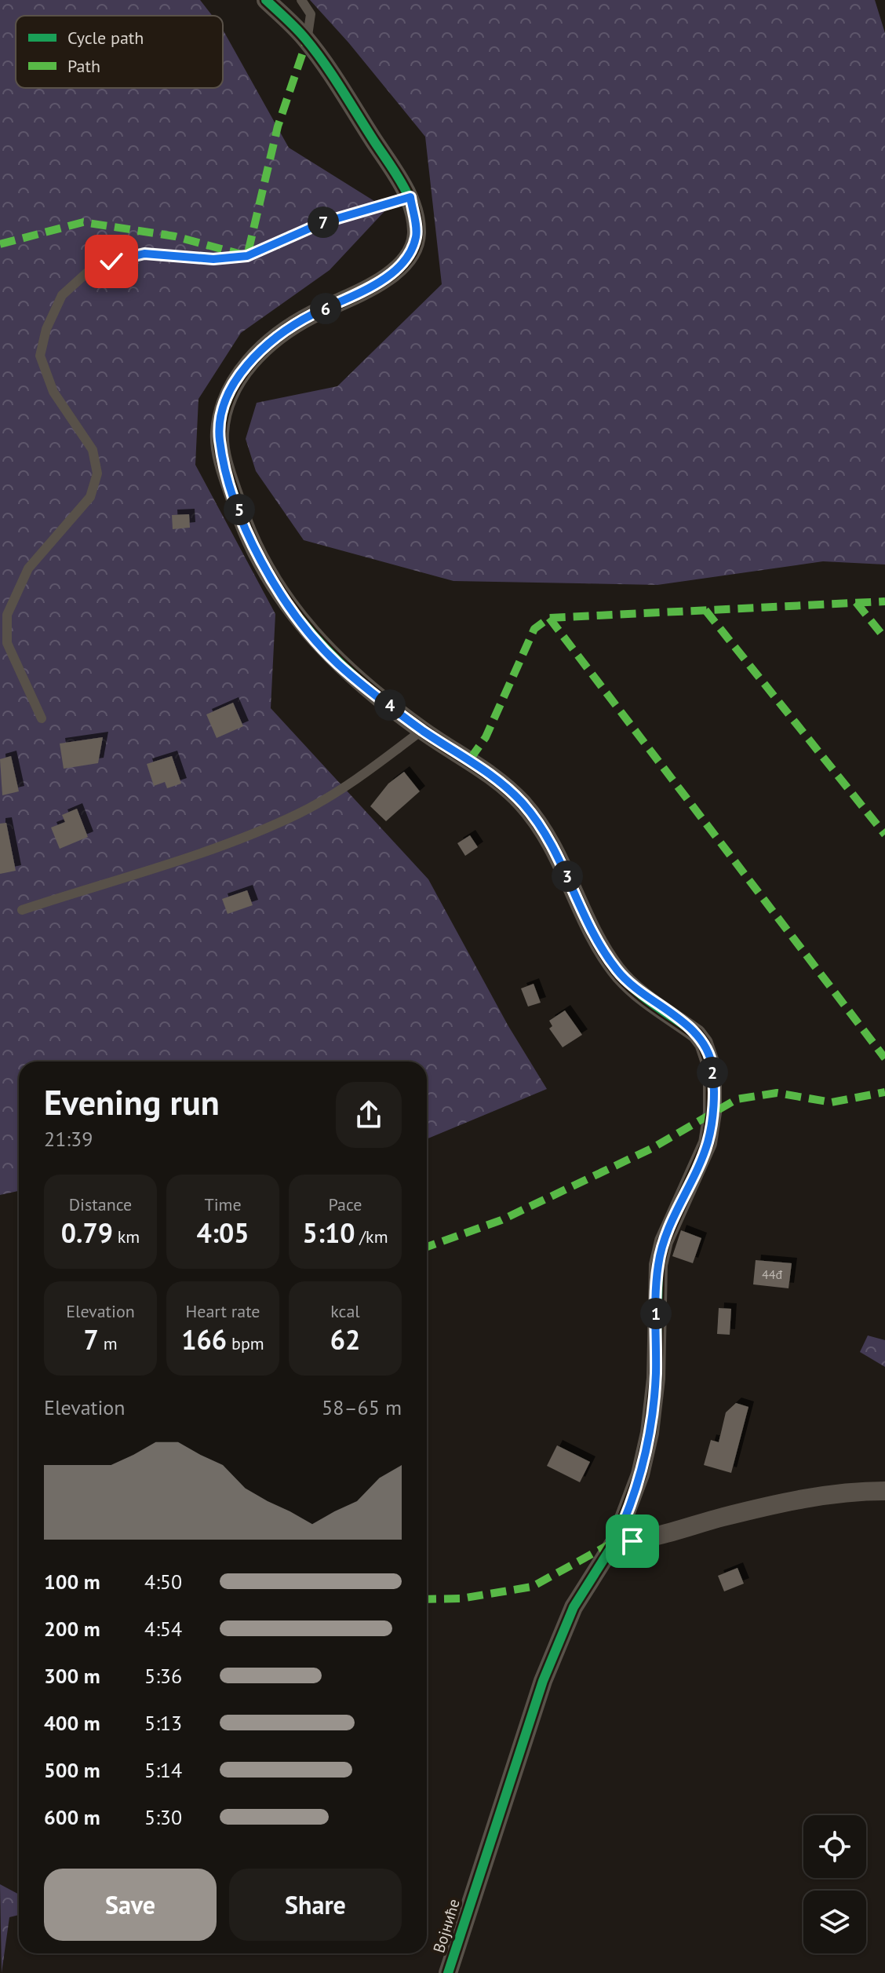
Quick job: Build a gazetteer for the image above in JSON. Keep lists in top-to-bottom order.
{
  "streets": {
    "street": ["Војниће"]
  },
  "house_numbers": ["44đ"],
  "legend": ["Cycle path", "Path"],
  "page": {
    "pins": [
      "7",
      "6",
      "5",
      "4",
      "3",
      "2",
      "1"
    ],
    "heading": ["Evening run", "21:39"],
    "stats": [
      ["Distance", "0.79 km"],
      ["Time", "4:05"],
      ["Pace", "5:10 /km"],
      ["Elevation", "7 m"],
      ["Heart rate", "166 bpm"],
      ["kcal", "62"]
    ],
    "chart": ["Elevation", "58–65 m"],
    "list": [
      {
        "name": "100 m",
        "note": "4:50"
      },
      {
        "name": "200 m",
        "note": "4:54"
      },
      {
        "name": "300 m",
        "note": "5:36"
      },
      {
        "name": "400 m",
        "note": "5:13"
      },
      {
        "name": "500 m",
        "note": "5:14"
      },
      {
        "name": "600 m",
        "note": "5:30"
      }
    ],
    "buttons": ["Save", "Share"]
  }
}
